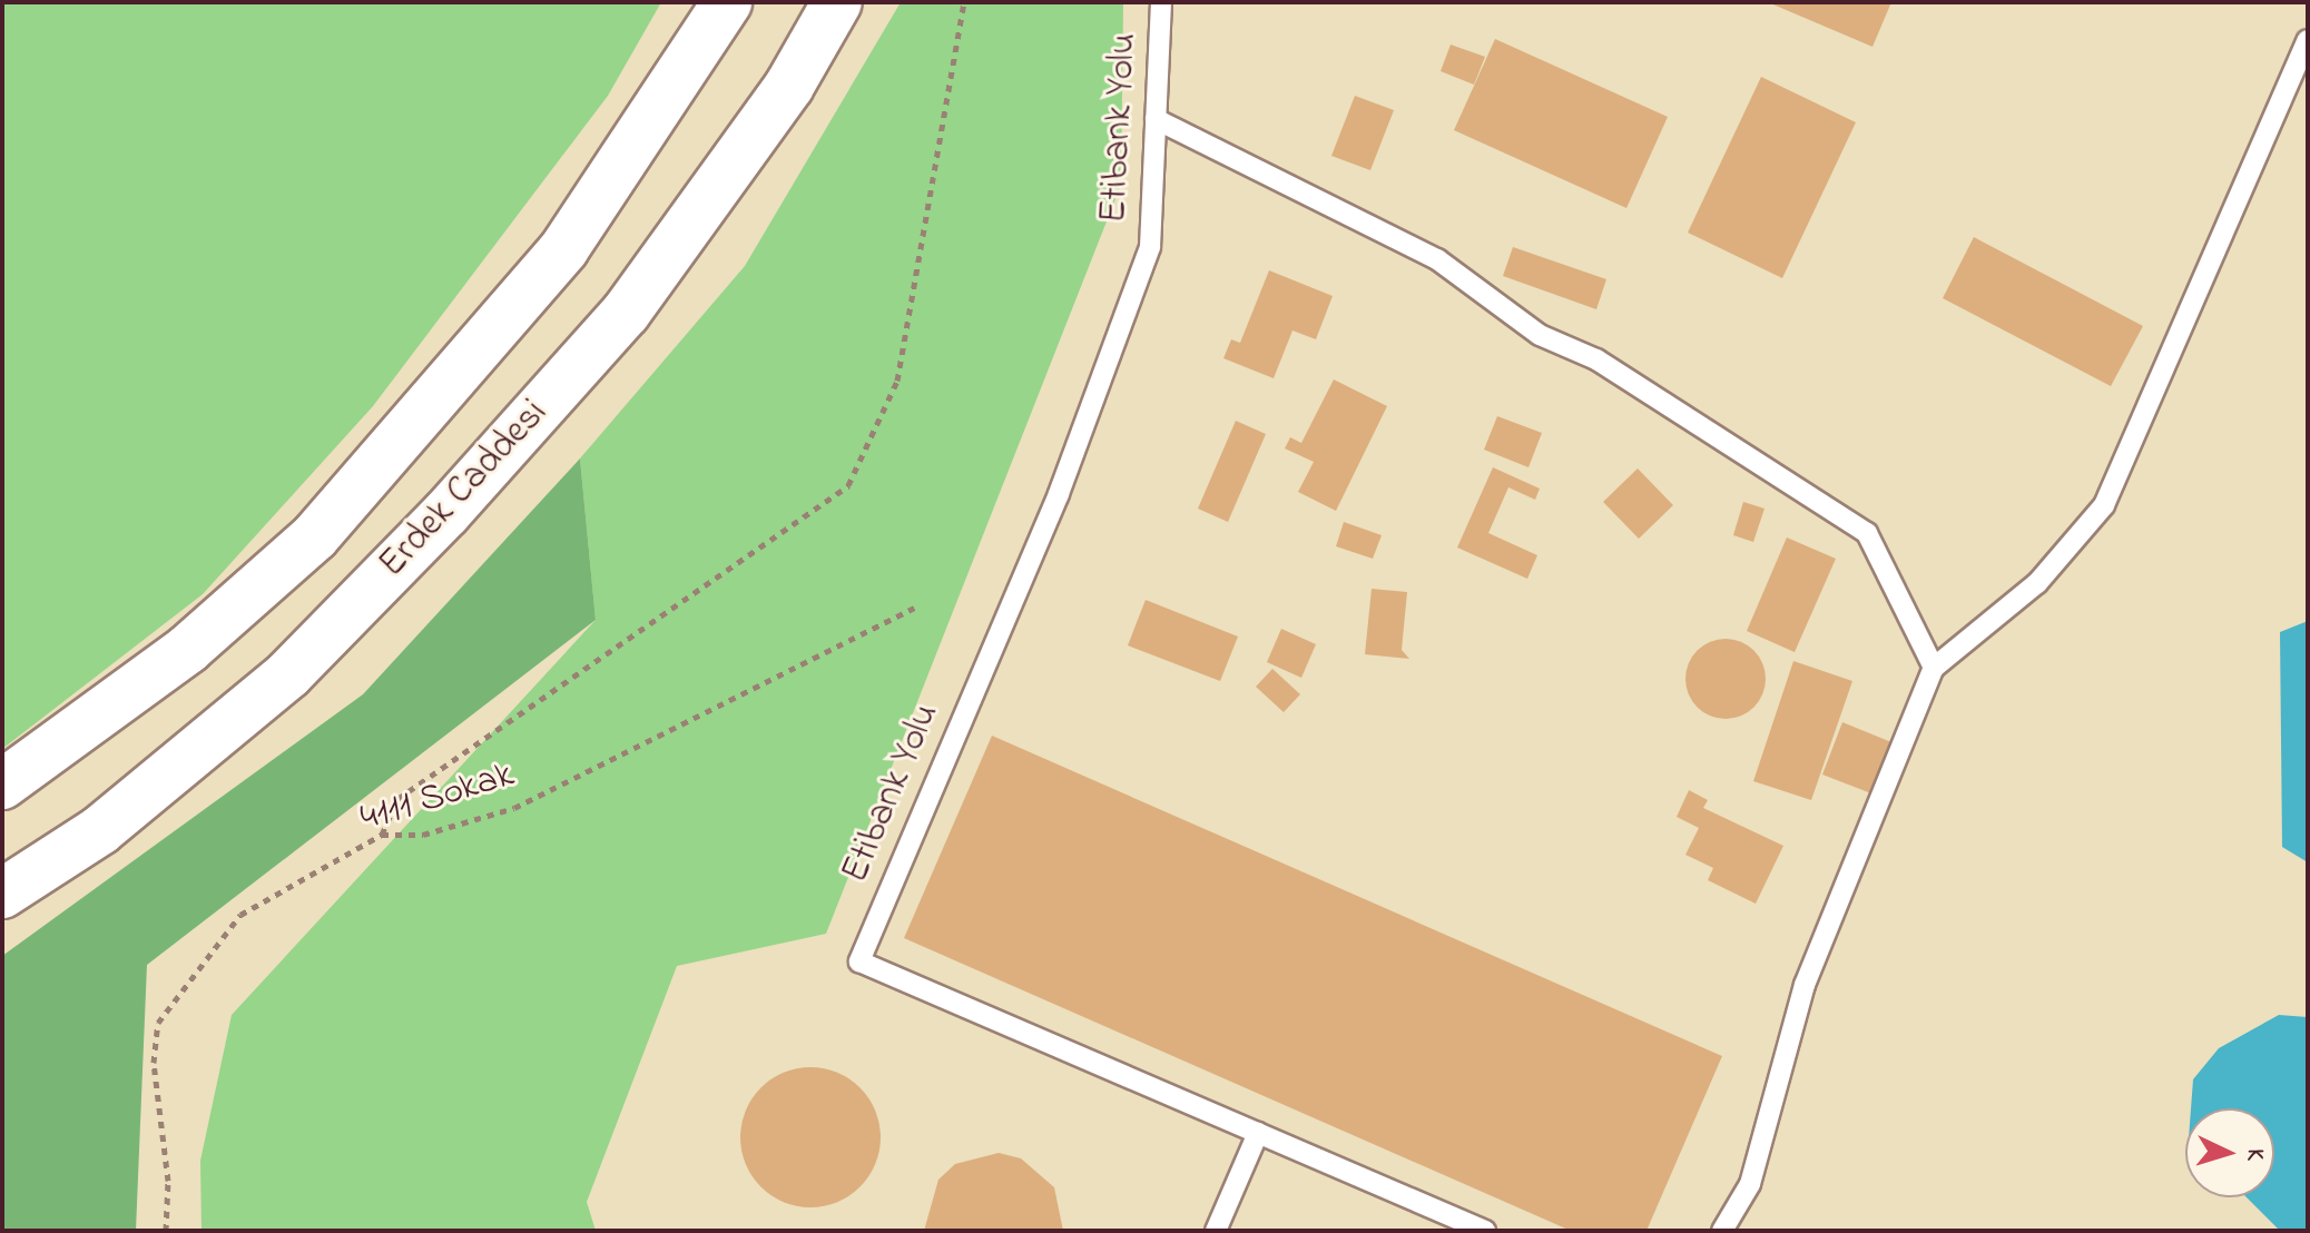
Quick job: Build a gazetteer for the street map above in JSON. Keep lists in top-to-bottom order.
{
  "streets": {
    "main road": ["Erdek Caddesi"],
    "lane": ["Etibank Yolu"],
    "path": ["4111 Sokak"]
  },
  "north": "right"
}
